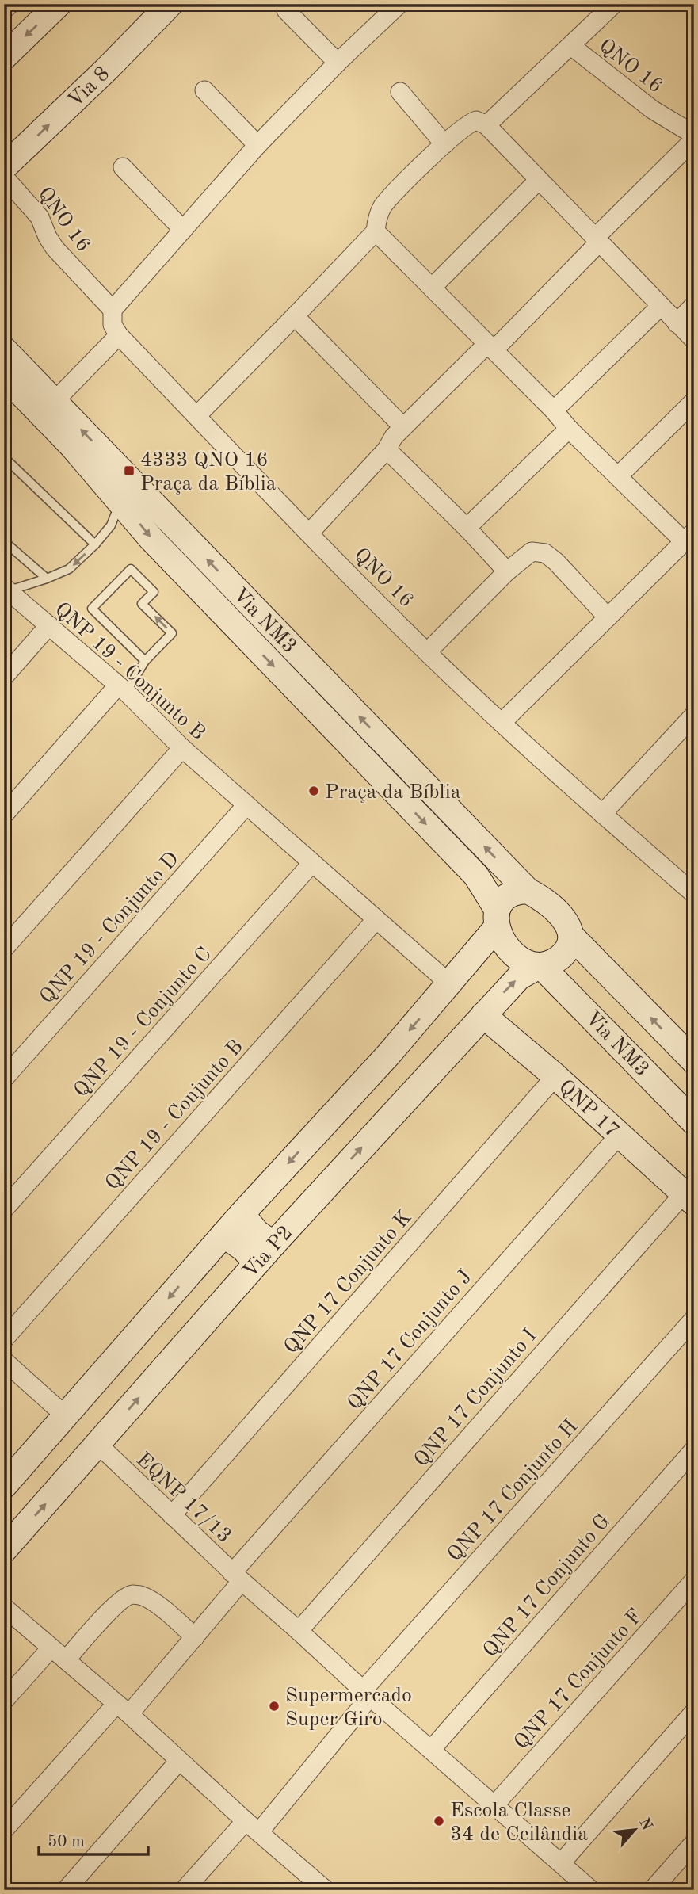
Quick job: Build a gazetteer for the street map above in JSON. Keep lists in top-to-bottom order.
{
  "streets": {
    "main road": [
      "Via 8",
      "Via NM3",
      "QNP 17",
      "Via P2"
    ],
    "street": [
      "QNO 16",
      "QNP 19 - Conjunto B",
      "QNP 19 - Conjunto D",
      "QNP 19 - Conjunto C",
      "QNP 17 Conjunto K",
      "QNP 17 Conjunto J",
      "QNP 17 Conjunto I",
      "QNP 17 Conjunto H",
      "EQNP 17/13",
      "QNP 17 Conjunto G",
      "QNP 17 Conjunto F"
    ]
  },
  "crossings": [
    ["Via NM3", "Via P2"],
    ["QNP 19 - Conjunto B", "QNP 19 - Conjunto D"],
    ["QNP 19 - Conjunto B", "QNP 19 - Conjunto C"],
    ["QNP 19 - Conjunto B", "Via P2"],
    ["QNP 17", "Via P2"],
    ["QNP 17", "QNP 17 Conjunto K"],
    ["QNP 17", "QNP 17 Conjunto J"],
    ["QNP 17", "QNP 17 Conjunto I"],
    ["Via P2", "EQNP 17/13"],
    ["QNP 17 Conjunto K", "EQNP 17/13"],
    ["QNP 17 Conjunto J", "EQNP 17/13"],
    ["QNP 17 Conjunto I", "EQNP 17/13"],
    ["QNP 17 Conjunto H", "EQNP 17/13"],
    ["EQNP 17/13", "QNP 17 Conjunto G"],
    ["EQNP 17/13", "QNP 17 Conjunto F"]
  ],
  "places": {
    "transit": ["4333 QNO 16 Praça da Bíblia"],
    "other": ["Praça da Bíblia", "Supermercado Super Giro", "Escola Classe 34 de Ceilândia"]
  },
  "scale_bar": "50 m",
  "north": "top right"
}
